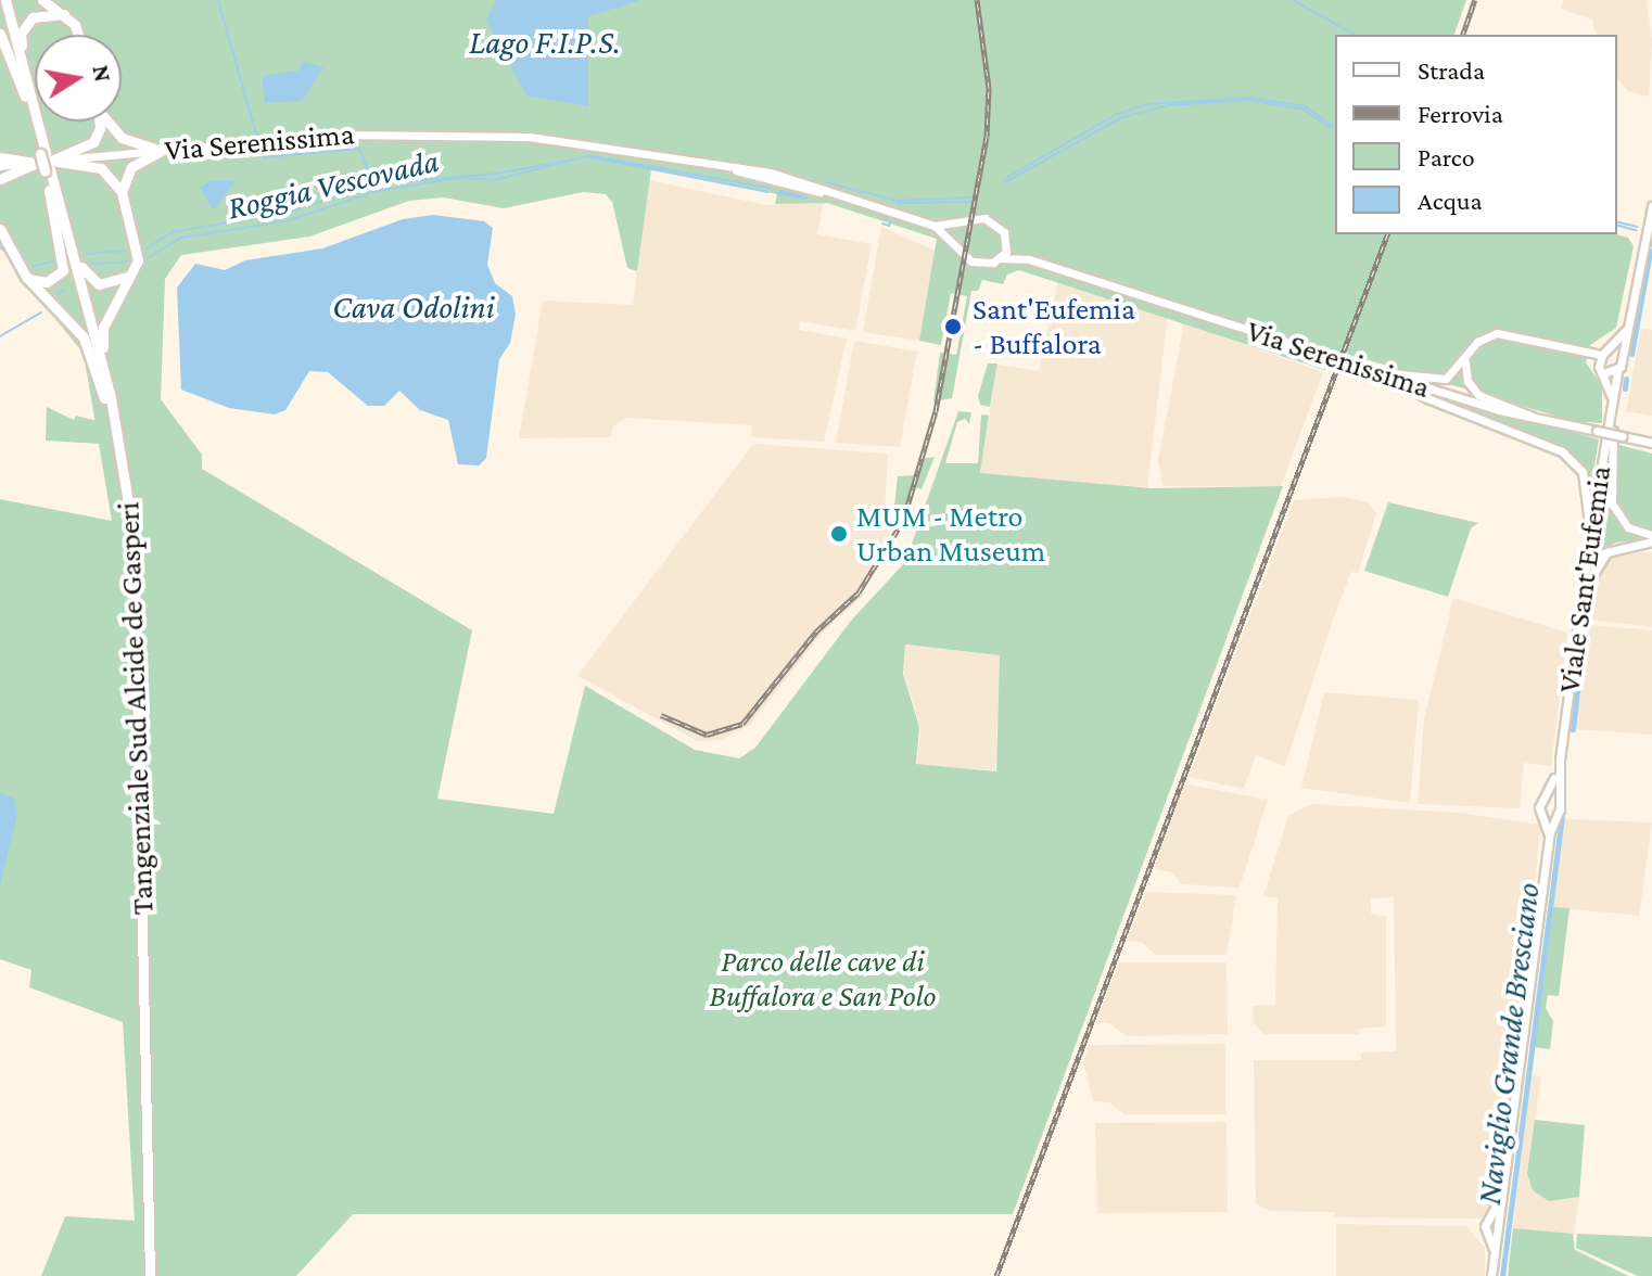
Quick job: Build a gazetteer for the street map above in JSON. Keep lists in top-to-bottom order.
{
  "streets": {
    "highway": ["Tangenziale Sud Alcide de Gasperi"],
    "main road": ["Via Serenissima", "Viale Sant'Eufemia"]
  },
  "crossings": [
    ["Via Serenissima", "Tangenziale Sud Alcide de Gasperi"]
  ],
  "water": [
    "Lago F.I.P.S.",
    "Roggia Vescovada",
    "Cava Odolini",
    "Naviglio Grande Bresciano"
  ],
  "parks": ["Parco delle cave di Buffalora e San Polo"],
  "places": ["Sant'Eufemia - Buffalora", "MUM - Metro Urban Museum"],
  "legend": [
    "Strada",
    "Ferrovia",
    "Parco",
    "Acqua"
  ],
  "north": "right"
}
